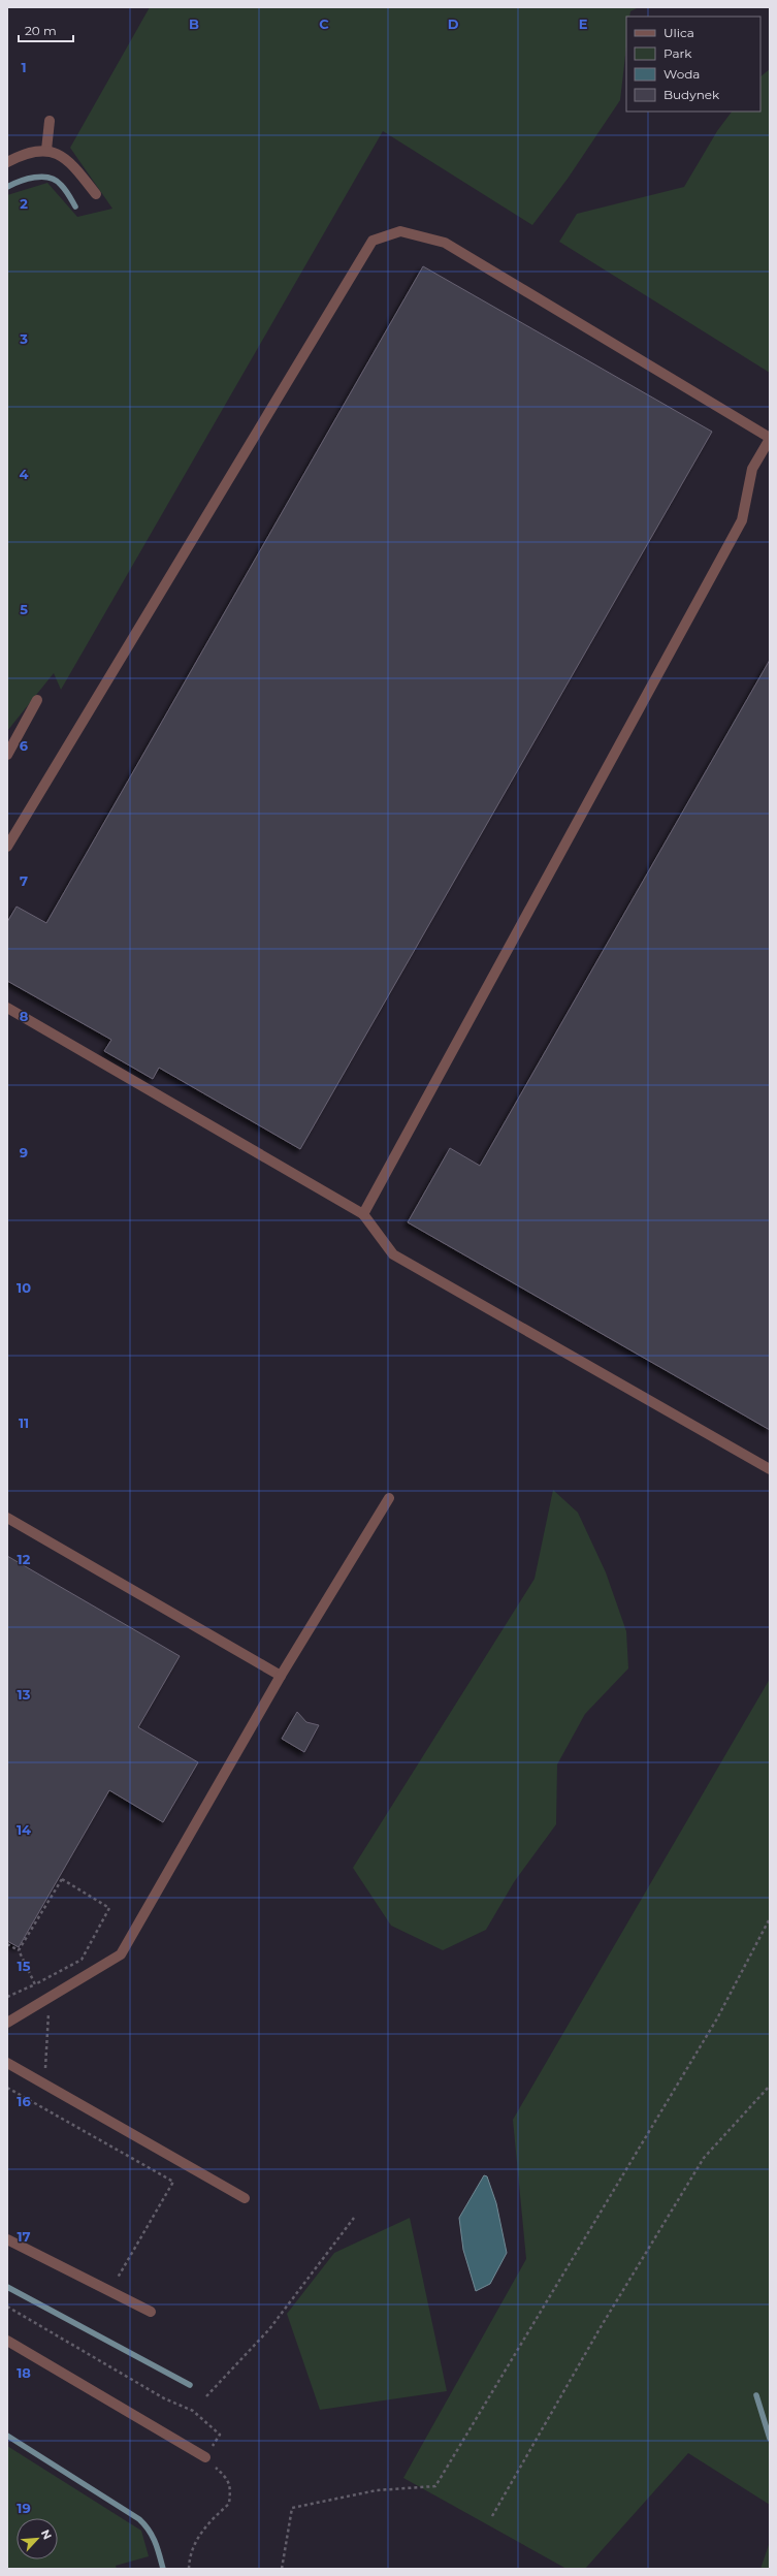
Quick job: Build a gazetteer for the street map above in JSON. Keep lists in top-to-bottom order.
{
  "legend": [
    "Ulica",
    "Park",
    "Woda",
    "Budynek"
  ],
  "scale_bar": "20 m",
  "north": "top right",
  "grid": {
    "columns": [
      "B",
      "C",
      "D",
      "E"
    ],
    "rows": [
      "1",
      "2",
      "3",
      "4",
      "5",
      "6",
      "7",
      "8",
      "9",
      "10",
      "11",
      "12",
      "13",
      "14",
      "15",
      "16",
      "17",
      "18",
      "19"
    ]
  }
}
